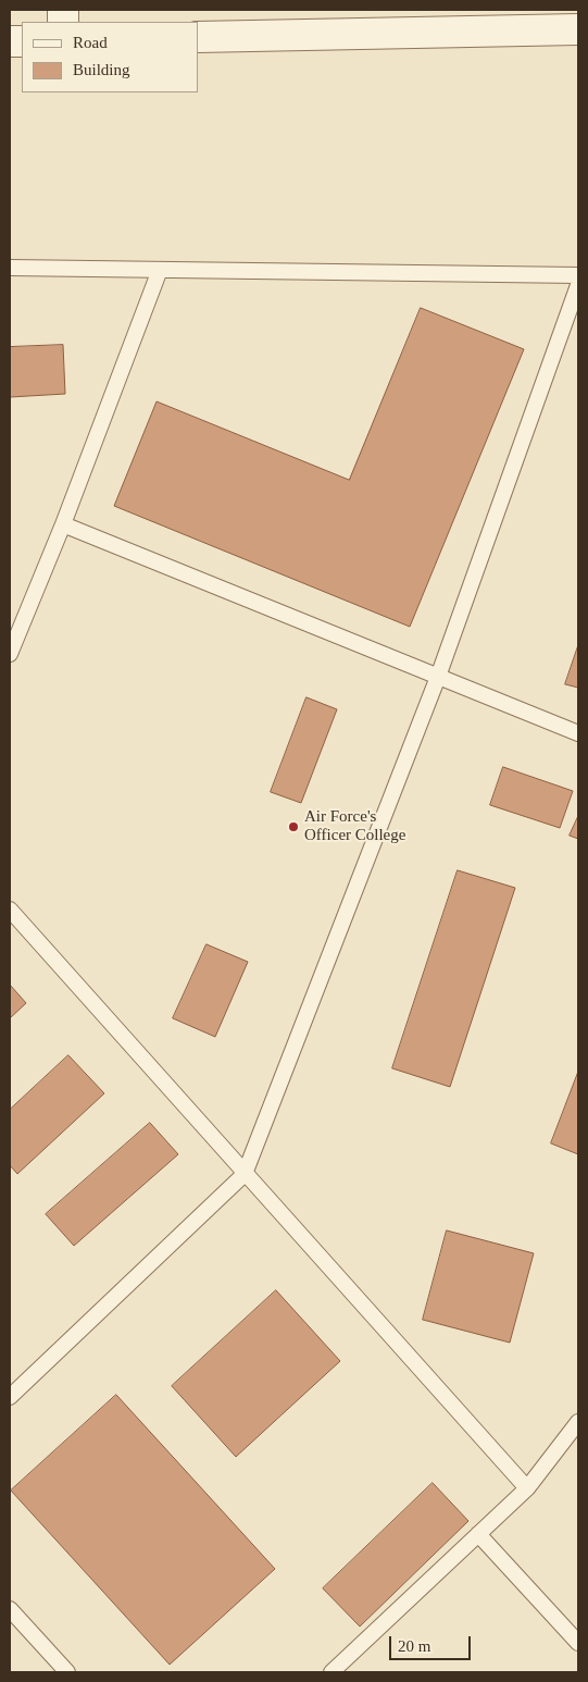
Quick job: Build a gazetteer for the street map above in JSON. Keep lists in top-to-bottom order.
{
  "places": ["Air Force's Officer College"],
  "legend": ["Road", "Building"],
  "scale_bar": "20 m"
}
